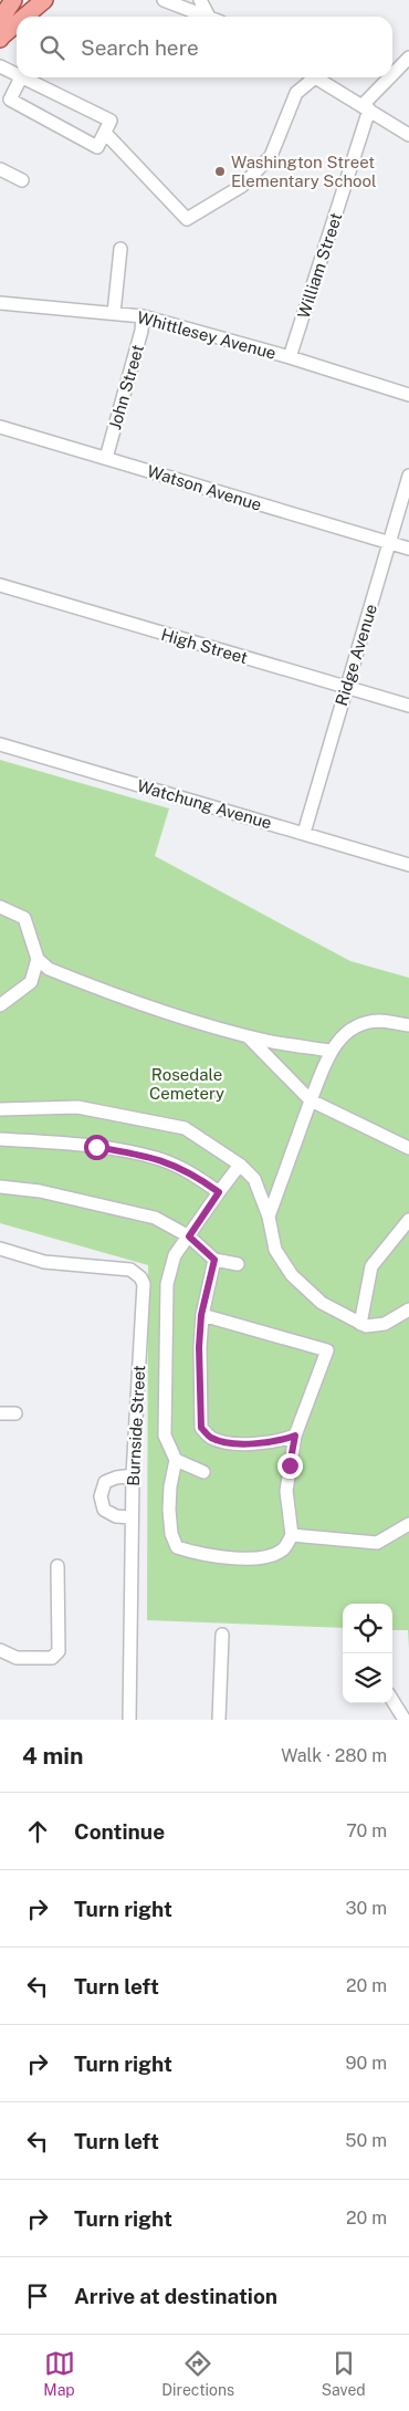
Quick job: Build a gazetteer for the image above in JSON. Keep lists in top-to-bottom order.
{
  "streets": {
    "street": [
      "William Street",
      "Whittlesey Avenue",
      "John Street",
      "Watson Avenue",
      "High Street",
      "Ridge Avenue",
      "Watchung Avenue",
      "Burnside Street"
    ]
  },
  "crossings": [
    ["William Street", "Whittlesey Avenue"],
    ["Whittlesey Avenue", "John Street"],
    ["John Street", "Watson Avenue"],
    ["Watson Avenue", "Ridge Avenue"],
    ["High Street", "Ridge Avenue"],
    ["Ridge Avenue", "Watchung Avenue"]
  ],
  "parks": ["Rosedale Cemetery"],
  "places": ["Washington Street Elementary School"],
  "page": {
    "search": "Search here",
    "heading": ["4 min", "Walk · 280 m"],
    "list": [
      ["Continue", "70 m"],
      ["Turn right", "30 m"],
      ["Turn left", "20 m"],
      ["Turn right", "90 m"],
      ["Turn left", "50 m"],
      ["Turn right", "20 m"],
      "Arrive at destination"
    ],
    "nav": ["Map", "Directions", "Saved"]
  }
}
